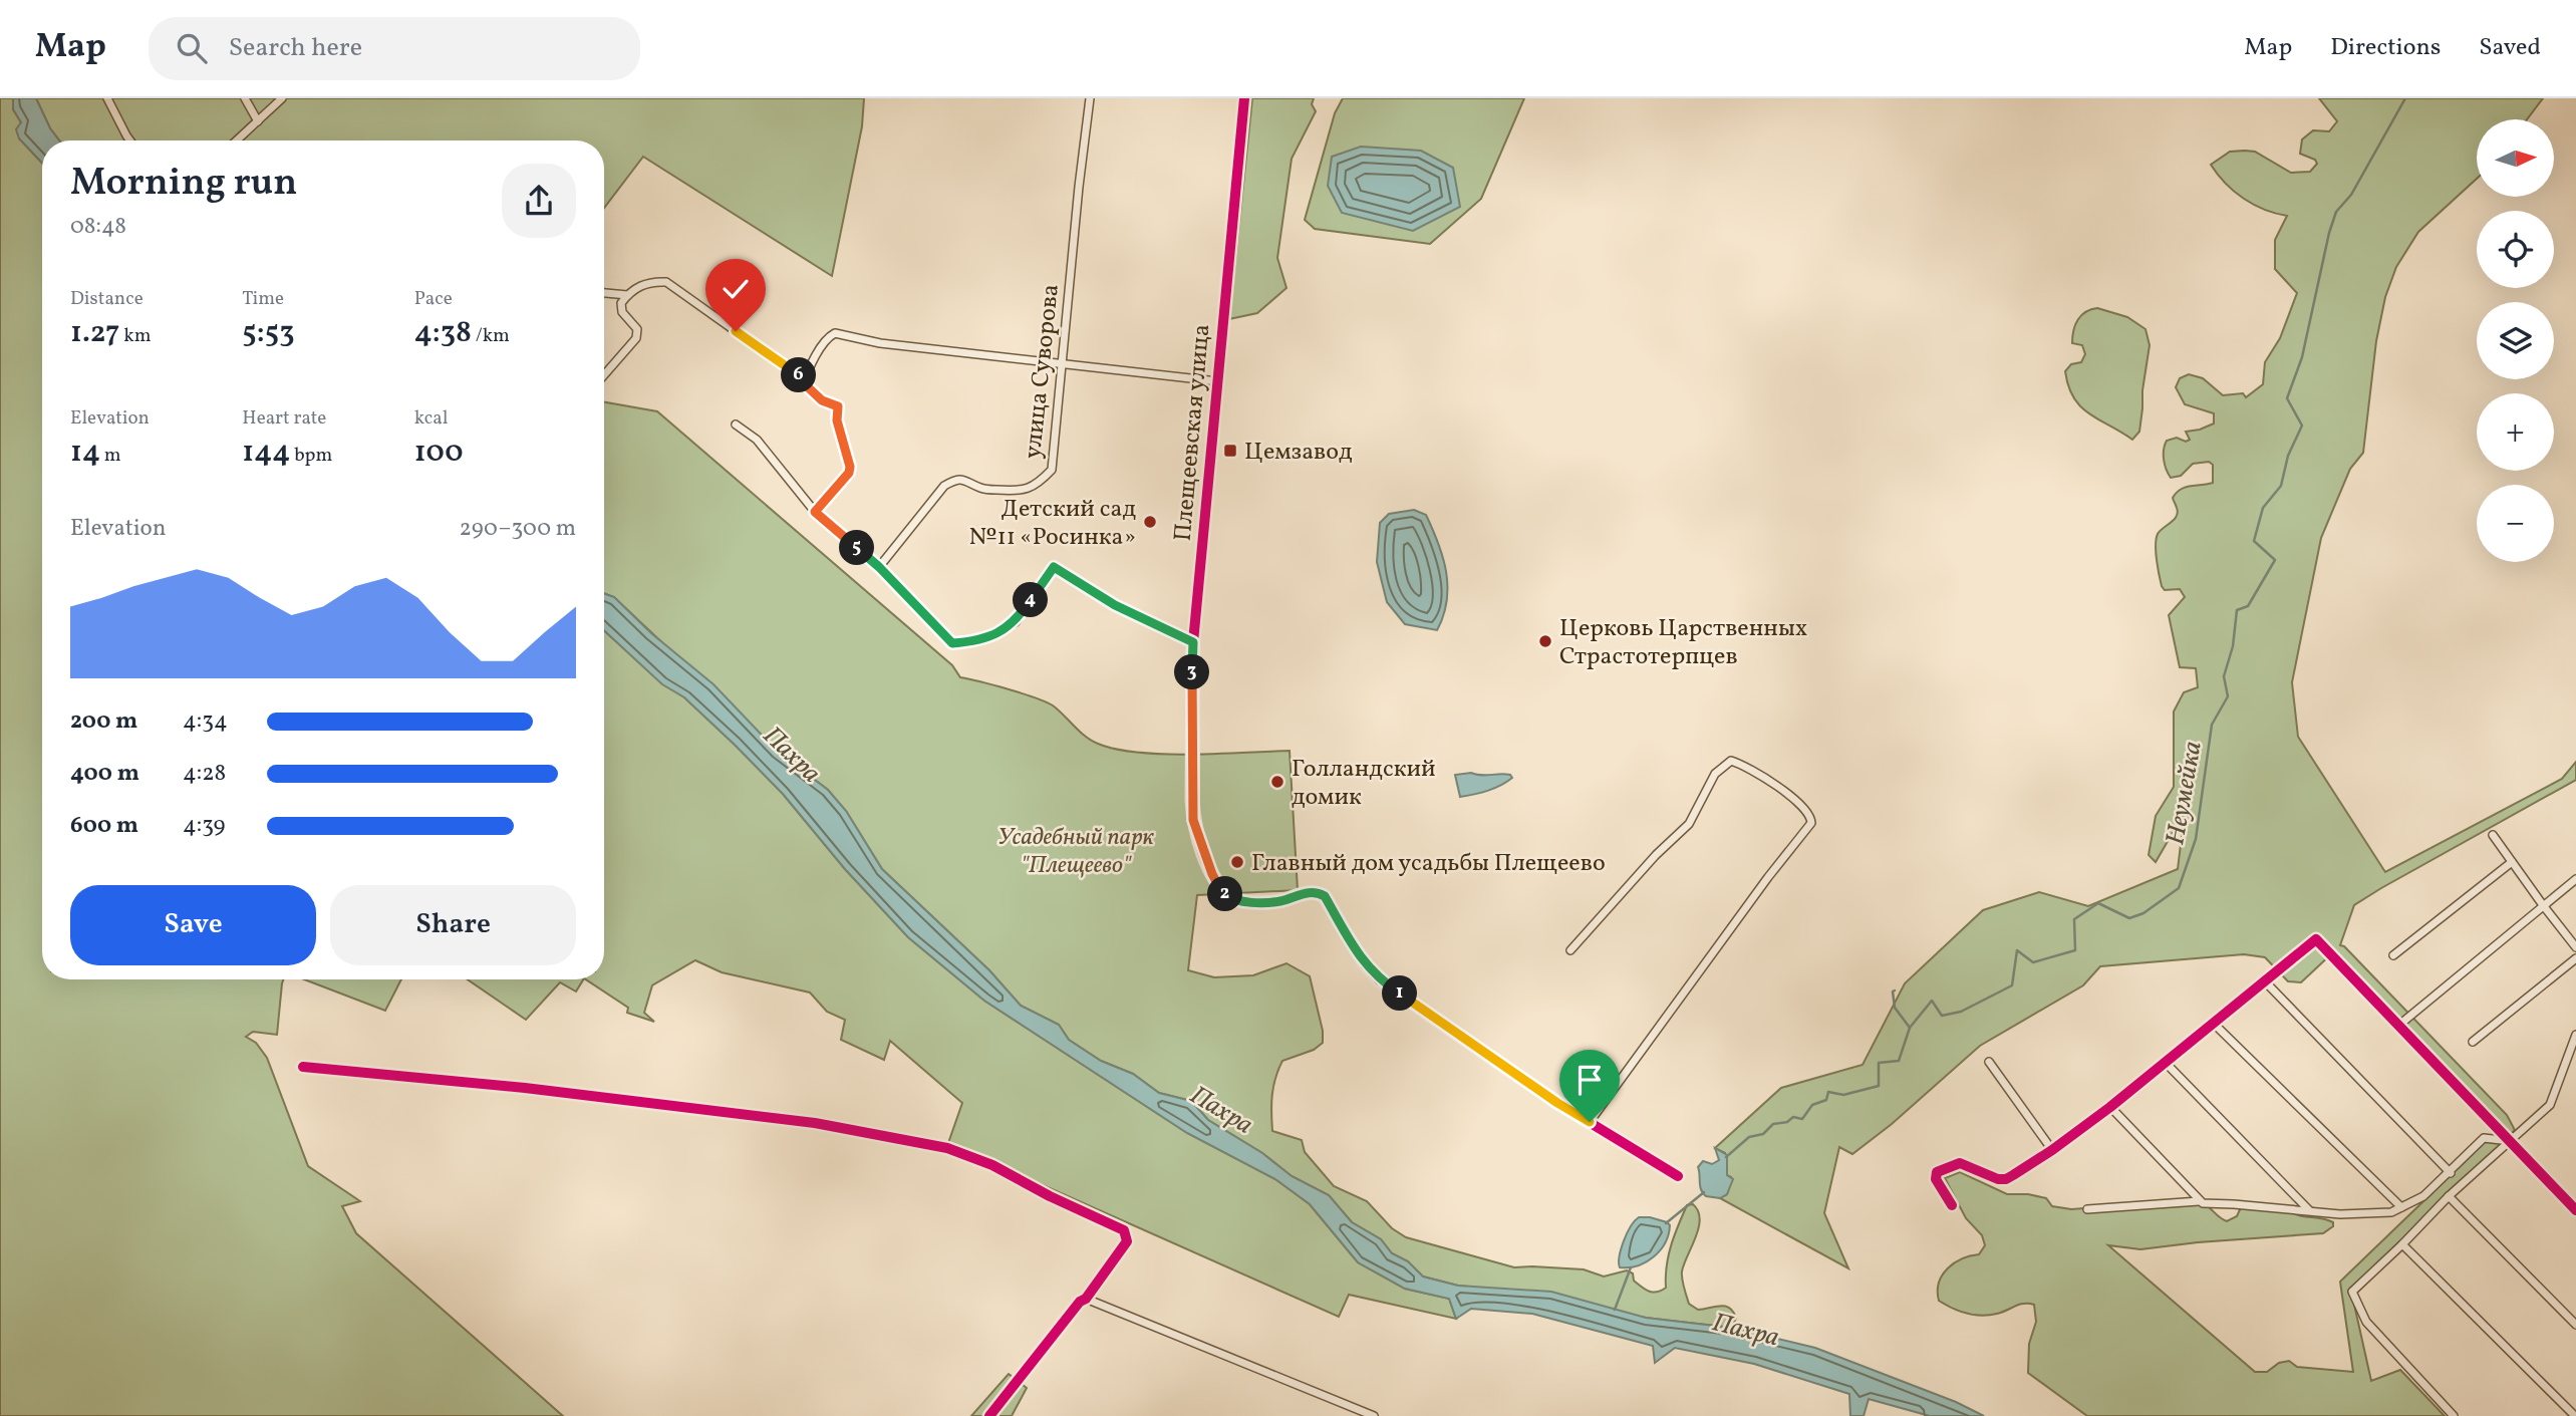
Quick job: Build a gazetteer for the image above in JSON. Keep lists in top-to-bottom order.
{
  "streets": {
    "street": ["улица Суворова", "Плещеевская улица"]
  },
  "water": ["Пахра", "Неумейка"],
  "parks": ["Усадебный парк \"Плещеево\""],
  "places": {
    "transit": ["Цемзавод"],
    "other": [
      "Детский сад №11 «Росинка»",
      "Церковь Царственных Страстотерпцев",
      "Голландский домик",
      "Главный дом усадьбы Плещеево"
    ]
  },
  "north": "right",
  "page": {
    "header": "Map",
    "search": "Search here",
    "nav": ["Map", "Directions", "Saved"],
    "map_buttons": ["+", "−"],
    "heading": ["Morning run", "08:48"],
    "stats": [
      ["Distance", "1.27 km"],
      ["Time", "5:53"],
      ["Pace", "4:38 /km"],
      ["Elevation", "14 m"],
      ["Heart rate", "144 bpm"],
      ["kcal", "100"]
    ],
    "pins": [
      "6",
      "5",
      "4",
      "3",
      "2",
      "1"
    ],
    "chart": ["Elevation", "290–300 m"],
    "list": [
      {
        "name": "200 m",
        "note": "4:34"
      },
      {
        "name": "400 m",
        "note": "4:28"
      },
      {
        "name": "600 m",
        "note": "4:39"
      }
    ],
    "buttons": ["Save", "Share"]
  }
}
